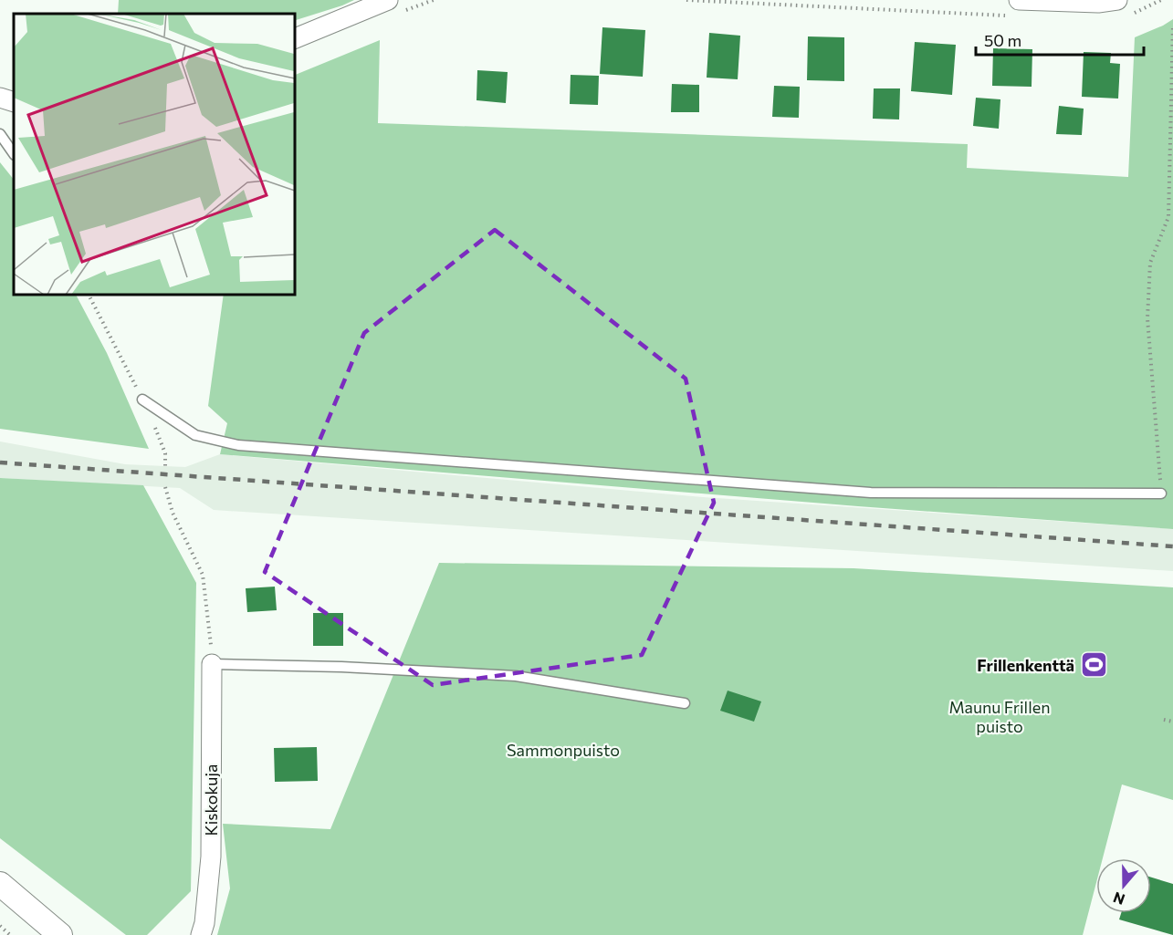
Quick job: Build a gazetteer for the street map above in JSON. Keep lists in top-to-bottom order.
{
  "streets": {
    "street": ["Kiskokuja"]
  },
  "parks": ["Maunu Frillen puisto", "Sammonpuisto"],
  "places": {
    "sports": ["Frillenkenttä"]
  },
  "scale_bar": "50 m",
  "north": "bottom"
}
